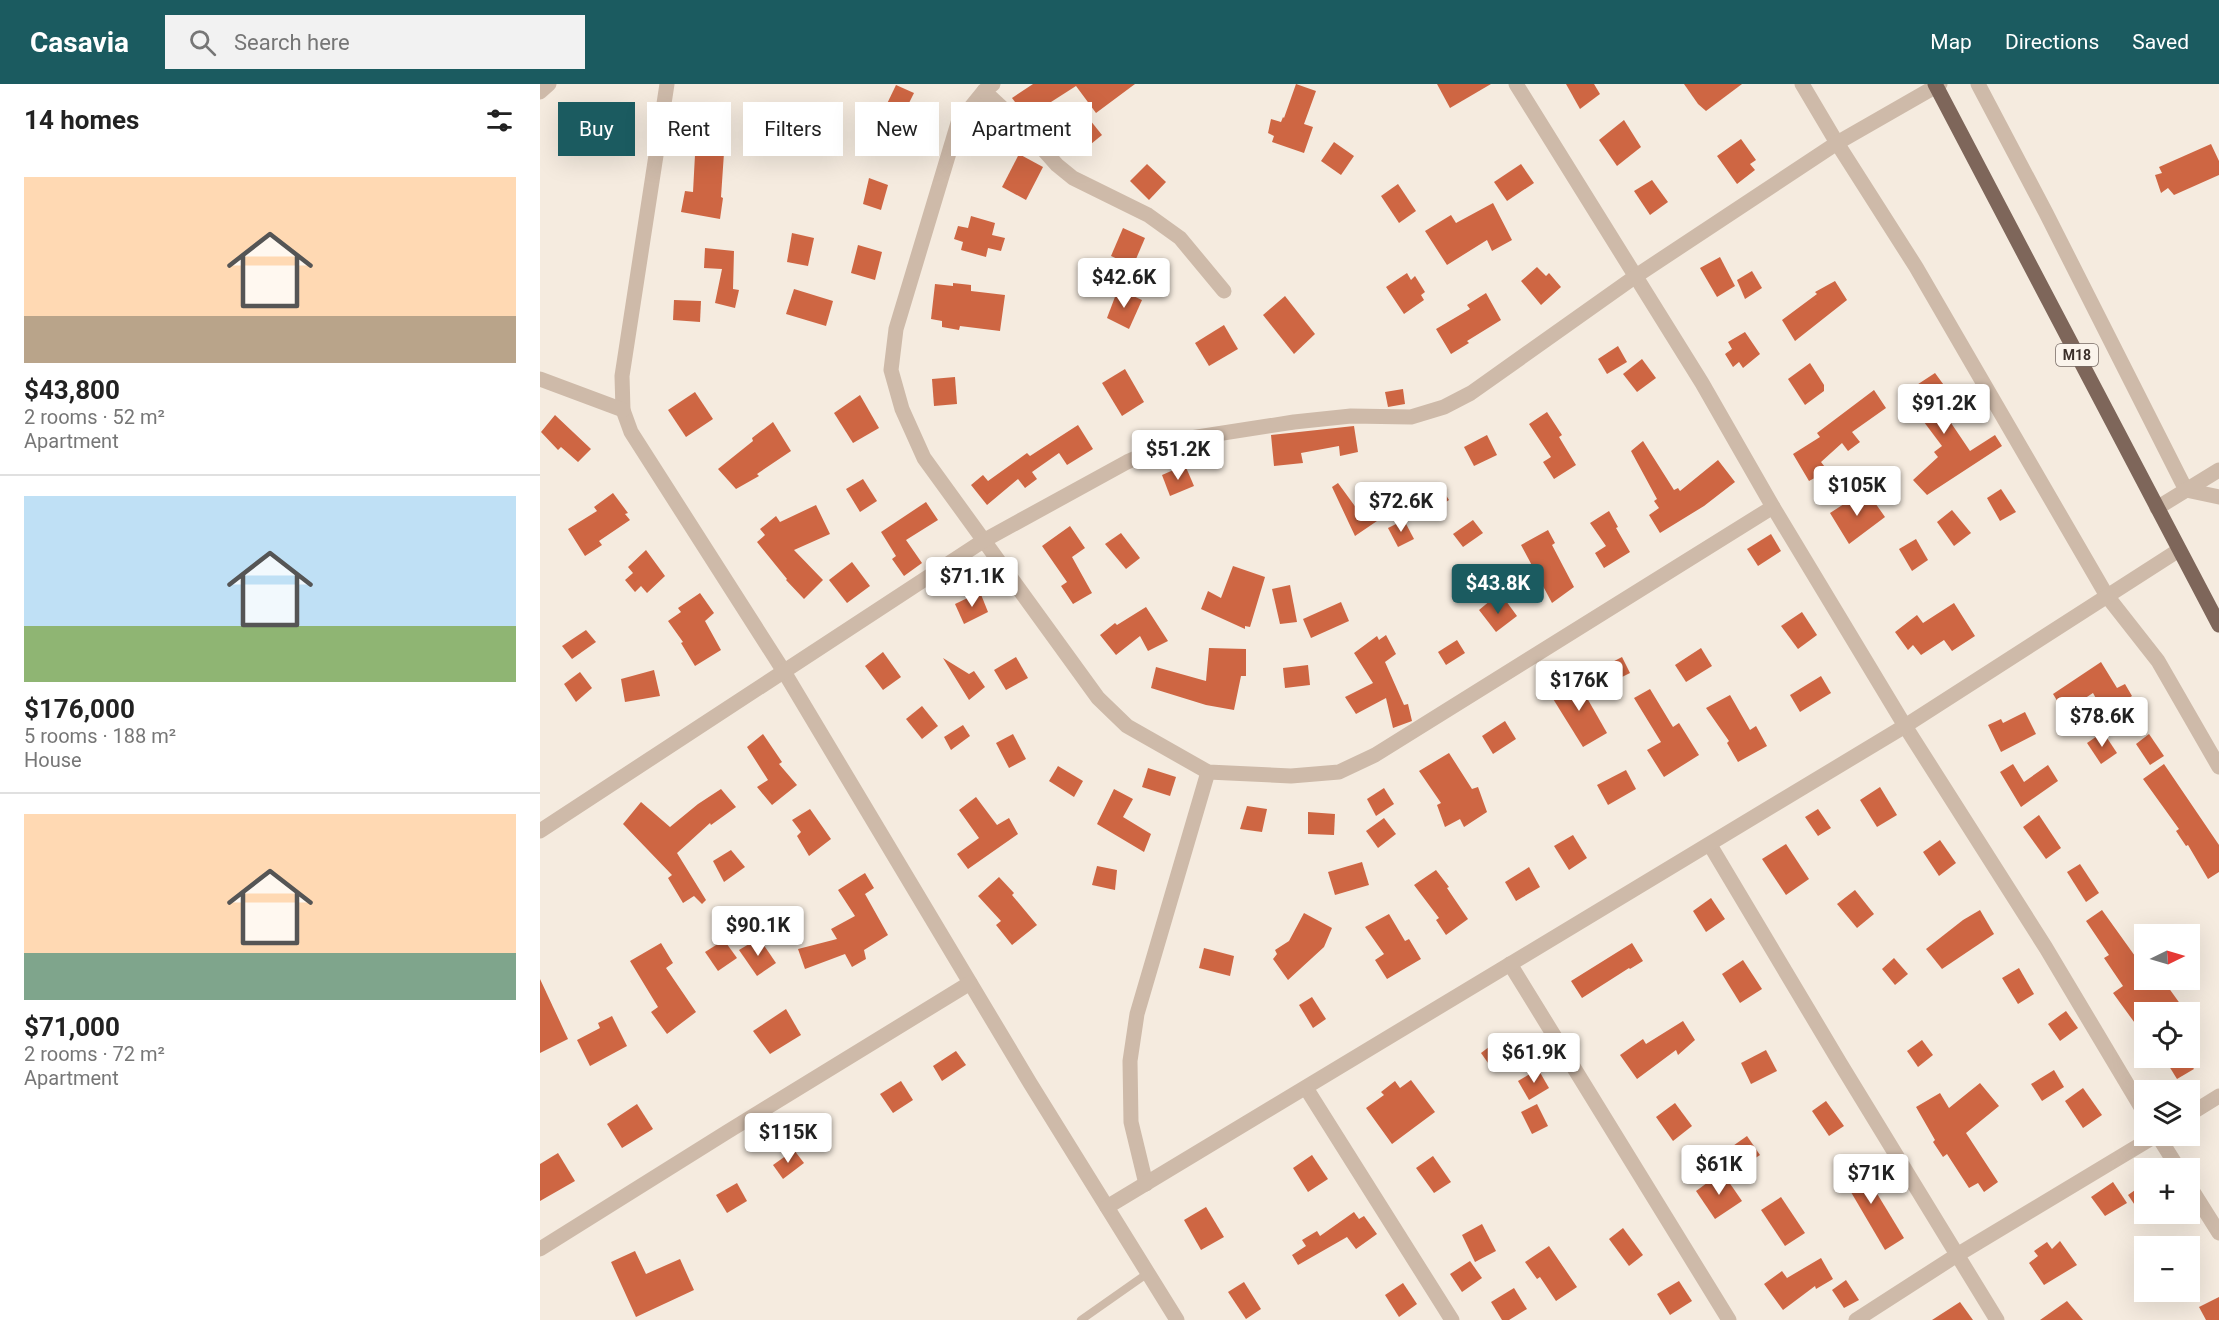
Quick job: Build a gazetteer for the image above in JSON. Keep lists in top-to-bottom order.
{
  "streets": {
    "main road": ["M18"]
  },
  "north": "right",
  "page": {
    "header": "Casavia",
    "search": "Search here",
    "nav": ["Map", "Directions", "Saved"],
    "heading": "14 homes",
    "chip": [
      "Buy",
      "Rent",
      "Filters",
      "New",
      "Apartment"
    ],
    "list": [
      {
        "name": "$43,800",
        "note": "2 rooms · 52 m² · Apartment"
      },
      {
        "name": "$176,000",
        "note": "5 rooms · 188 m² · House"
      },
      {
        "name": "$71,000",
        "note": "2 rooms · 72 m² · Apartment"
      }
    ],
    "price": [
      "$42.6K",
      "$91.2K",
      "$51.2K",
      "$105K",
      "$72.6K",
      "$71.1K",
      "$43.8K",
      "$176K",
      "$78.6K",
      "$90.1K",
      "$61.9K",
      "$115K",
      "$61K",
      "$71K"
    ],
    "map_buttons": ["+", "−"]
  }
}
